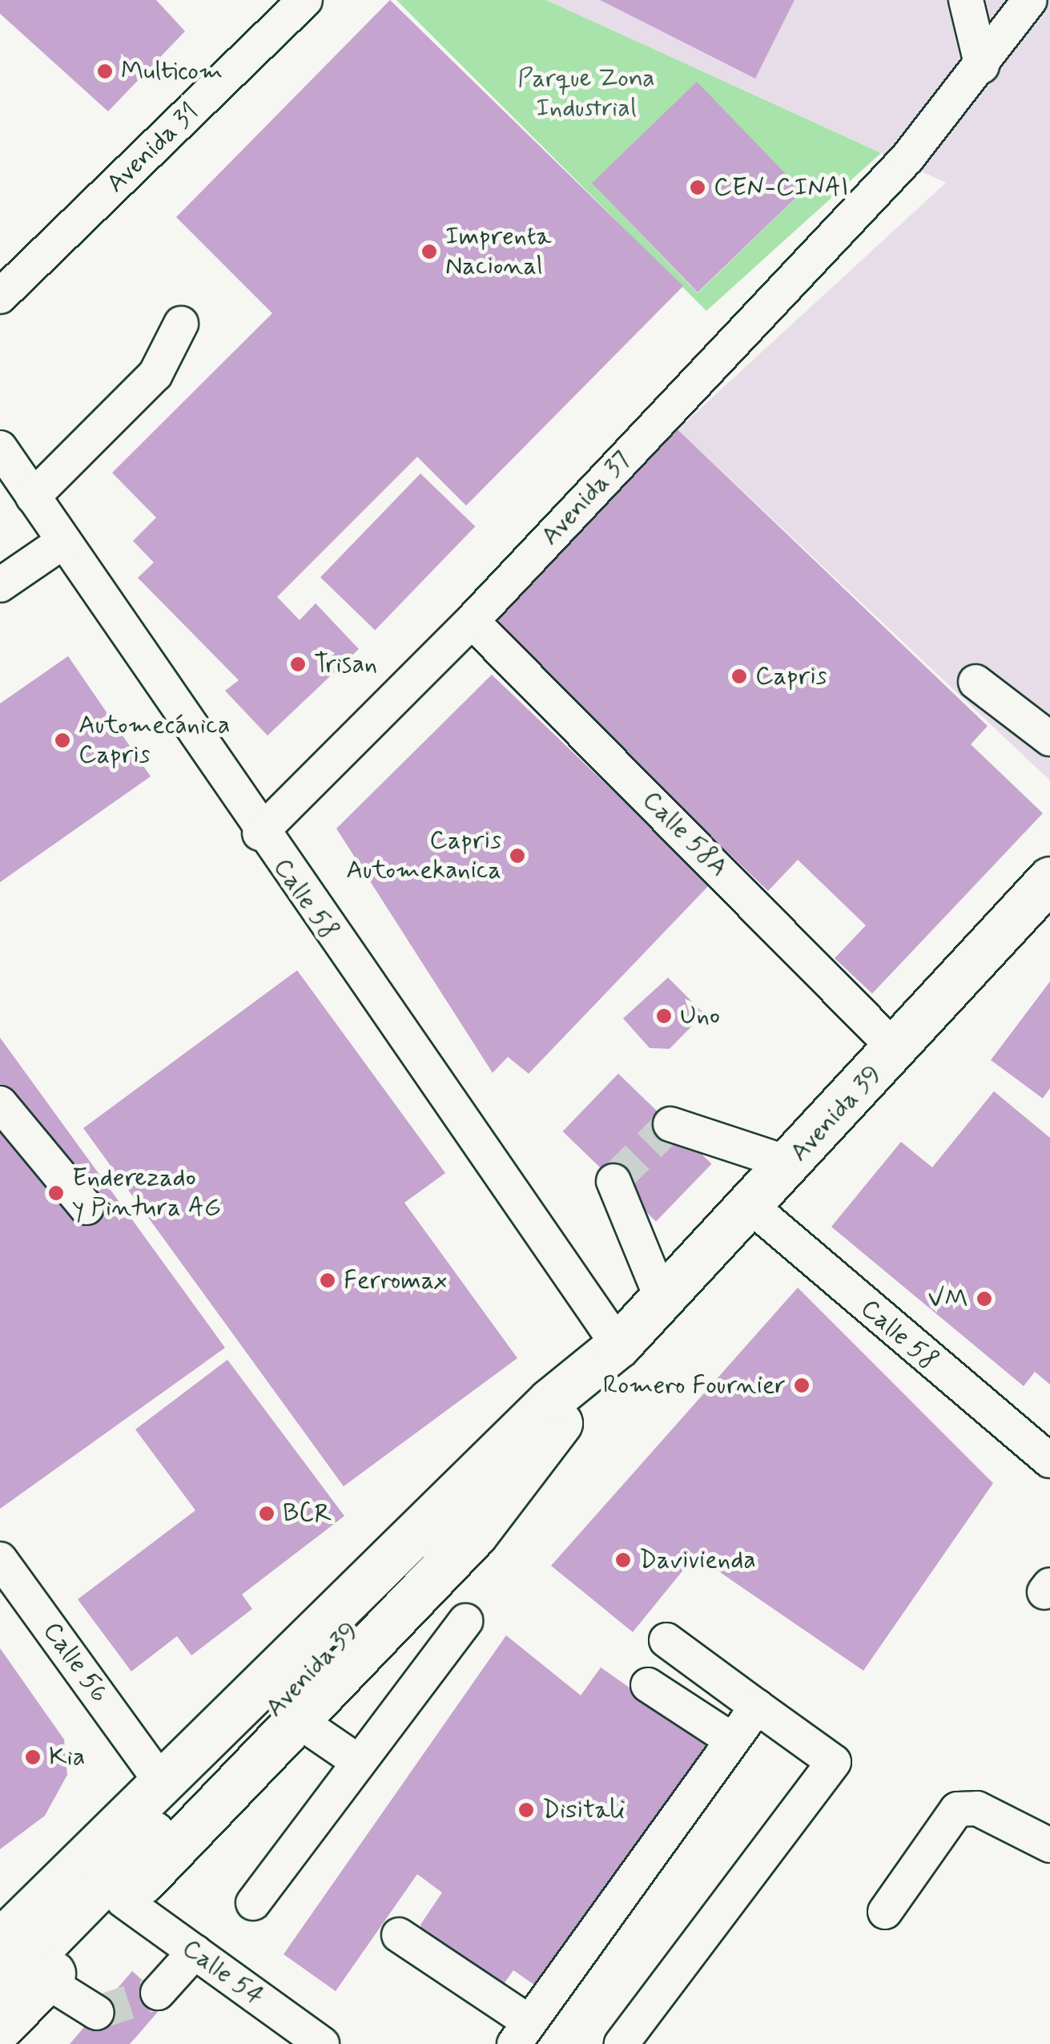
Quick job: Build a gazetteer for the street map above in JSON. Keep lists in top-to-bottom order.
{
  "streets": {
    "main road": ["Avenida 39"],
    "street": [
      "Avenida 31",
      "Avenida 37",
      "Calle 58A",
      "Calle 58",
      "Calle 56",
      "Calle 54"
    ]
  },
  "crossings": [
    ["Avenida 37", "Calle 58A"],
    ["Avenida 37", "Calle 58"],
    ["Calle 58A", "Avenida 39"],
    ["Calle 58", "Avenida 39"]
  ],
  "parks": ["Parque Zona Industrial"],
  "places": [
    "Multicom",
    "CEN-CINAI",
    "Imprenta Nacional",
    "Trisan",
    "Capris",
    "Automecánica Capris",
    "Capris Automekanica",
    "Uno",
    "Enderezado y Pintura AG",
    "Ferromax",
    "VM",
    "Romero Fournier",
    "BCR",
    "Davivienda",
    "Kia",
    "Disitali"
  ]
}
